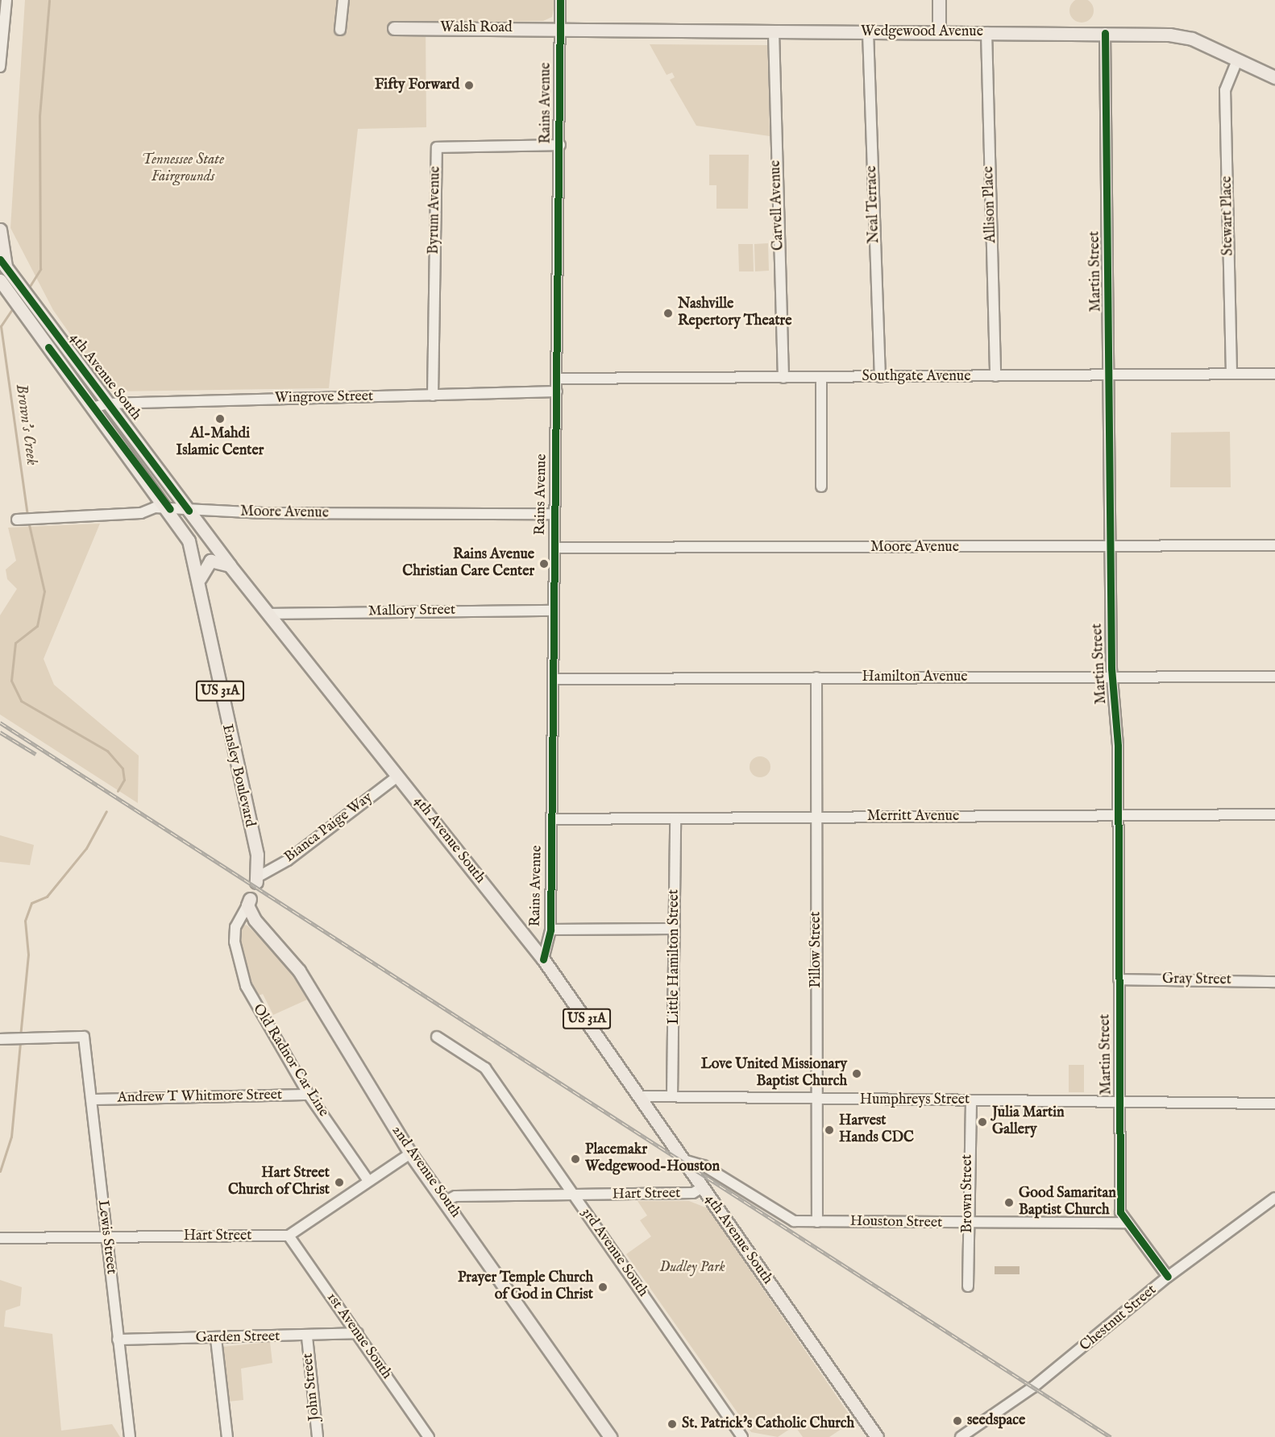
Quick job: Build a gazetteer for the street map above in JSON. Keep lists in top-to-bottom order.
{
  "streets": {
    "main road": [
      "Walsh Road",
      "Wedgewood Avenue",
      "4th Avenue South",
      "US 31A",
      "Ensley Boulevard",
      "2nd Avenue South"
    ],
    "street": [
      "Rains Avenue",
      "Neal Terrace",
      "Allison Place",
      "Carvell Avenue",
      "Byrum Avenue",
      "Stewart Place",
      "Martin Street",
      "Southgate Avenue",
      "Wingrove Street",
      "Moore Avenue",
      "Mallory Street",
      "Hamilton Avenue",
      "Merritt Avenue",
      "Bianca Paige Way",
      "Pillow Street",
      "Little Hamilton Street",
      "Gray Street",
      "Old Radnor Car Line",
      "Andrew T Whitmore Street",
      "Humphreys Street",
      "Brown Street",
      "Hart Street",
      "Houston Street",
      "Lewis Street",
      "3rd Avenue South",
      "Chestnut Street",
      "1st Avenue South",
      "Garden Street",
      "John Street"
    ]
  },
  "crossings": [
    ["Walsh Road", "Wedgewood Avenue"],
    ["Walsh Road", "Rains Avenue"],
    ["Wedgewood Avenue", "Rains Avenue"],
    ["Wedgewood Avenue", "Neal Terrace"],
    ["Wedgewood Avenue", "Allison Place"],
    ["Wedgewood Avenue", "Carvell Avenue"],
    ["Wedgewood Avenue", "Stewart Place"],
    ["Wedgewood Avenue", "Martin Street"],
    ["Rains Avenue", "Byrum Avenue"],
    ["Rains Avenue", "4th Avenue South"],
    ["Rains Avenue", "Southgate Avenue"],
    ["Rains Avenue", "Wingrove Street"],
    ["Rains Avenue", "Moore Avenue"],
    ["Rains Avenue", "Mallory Street"],
    ["Rains Avenue", "Hamilton Avenue"],
    ["Rains Avenue", "Merritt Avenue"],
    ["Neal Terrace", "Southgate Avenue"],
    ["Allison Place", "Southgate Avenue"],
    ["Carvell Avenue", "Southgate Avenue"],
    ["Byrum Avenue", "Wingrove Street"],
    ["Stewart Place", "Southgate Avenue"],
    ["Martin Street", "Southgate Avenue"],
    ["Martin Street", "Moore Avenue"],
    ["Martin Street", "Hamilton Avenue"],
    ["Martin Street", "Merritt Avenue"],
    ["Martin Street", "Gray Street"],
    ["Martin Street", "Humphreys Street"],
    ["Martin Street", "Houston Street"],
    ["Martin Street", "Chestnut Street"],
    ["4th Avenue South", "Wingrove Street"],
    ["4th Avenue South", "Moore Avenue"],
    ["4th Avenue South", "Mallory Street"],
    ["4th Avenue South", "Ensley Boulevard"],
    ["4th Avenue South", "Bianca Paige Way"],
    ["4th Avenue South", "Humphreys Street"],
    ["4th Avenue South", "Hart Street"],
    ["4th Avenue South", "Houston Street"],
    ["Moore Avenue", "Ensley Boulevard"],
    ["Hamilton Avenue", "Pillow Street"],
    ["Ensley Boulevard", "Bianca Paige Way"],
    ["Merritt Avenue", "Pillow Street"],
    ["Merritt Avenue", "Little Hamilton Street"],
    ["Pillow Street", "Humphreys Street"],
    ["Pillow Street", "Houston Street"],
    ["Little Hamilton Street", "Humphreys Street"],
    ["Old Radnor Car Line", "Andrew T Whitmore Street"],
    ["Old Radnor Car Line", "2nd Avenue South"],
    ["Andrew T Whitmore Street", "Lewis Street"],
    ["Humphreys Street", "Brown Street"],
    ["2nd Avenue South", "Hart Street"],
    ["Brown Street", "Houston Street"],
    ["Hart Street", "Lewis Street"],
    ["Hart Street", "3rd Avenue South"],
    ["Hart Street", "1st Avenue South"],
    ["Lewis Street", "Garden Street"],
    ["1st Avenue South", "Garden Street"],
    ["Garden Street", "John Street"]
  ],
  "water": ["Brown's Creek"],
  "parks": ["Tennessee State Fairgrounds", "Dudley Park"],
  "places": [
    "Fifty Forward",
    "Nashville Repertory Theatre",
    "Al-Mahdi Islamic Center",
    "Rains Avenue Christian Care Center",
    "Love United Missionary Baptist Church",
    "Julia Martin Gallery",
    "Harvest Hands CDC",
    "Placemakr Wedgewood-Houston",
    "Hart Street Church of Christ",
    "Good Samaritan Baptist Church",
    "Prayer Temple Church of God in Christ",
    "seedspace",
    "St. Patrick's Catholic Church"
  ]
}
